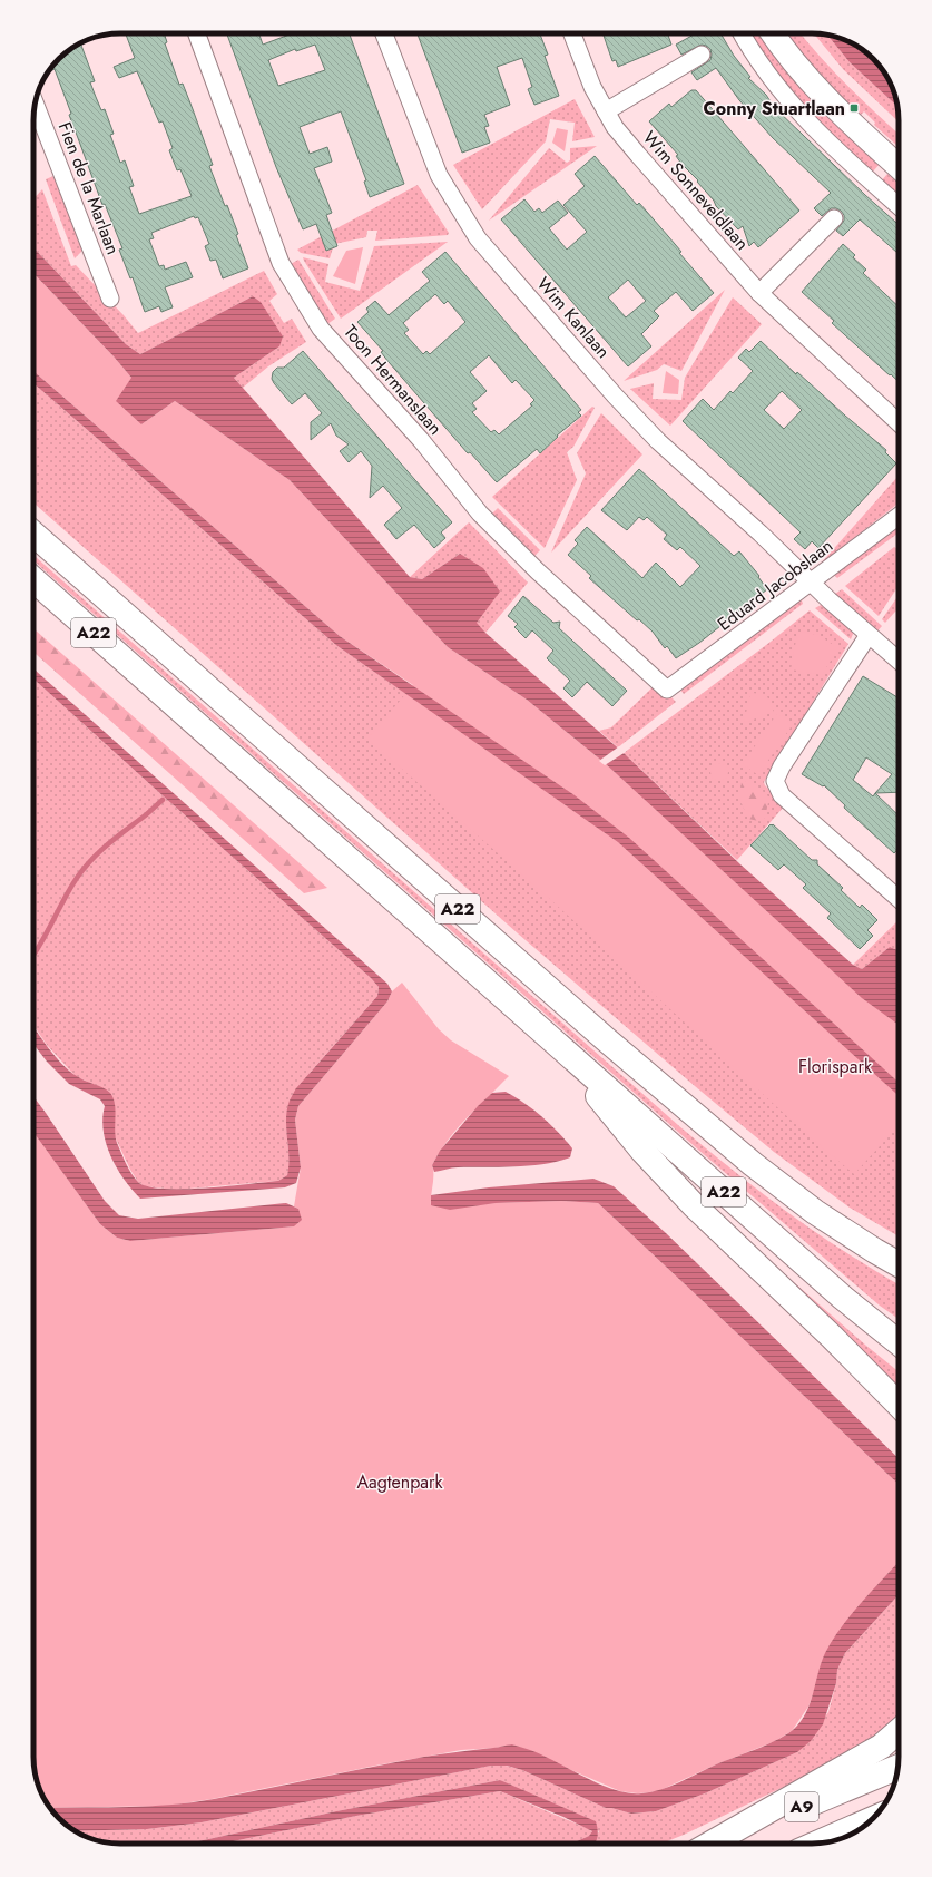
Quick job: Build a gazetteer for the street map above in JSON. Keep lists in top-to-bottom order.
{
  "streets": {
    "highway": ["A22", "A9"],
    "street": [
      "Fien de la Marlaan",
      "Wim Sonneveldlaan",
      "Wim Kanlaan",
      "Toon Hermanslaan",
      "Eduard Jacobslaan"
    ]
  },
  "crossings": [
    ["Wim Kanlaan", "Eduard Jacobslaan"],
    ["Toon Hermanslaan", "Eduard Jacobslaan"]
  ],
  "parks": ["Florispark", "Aagtenpark"],
  "places": {
    "transit": ["Conny Stuartlaan"]
  }
}
